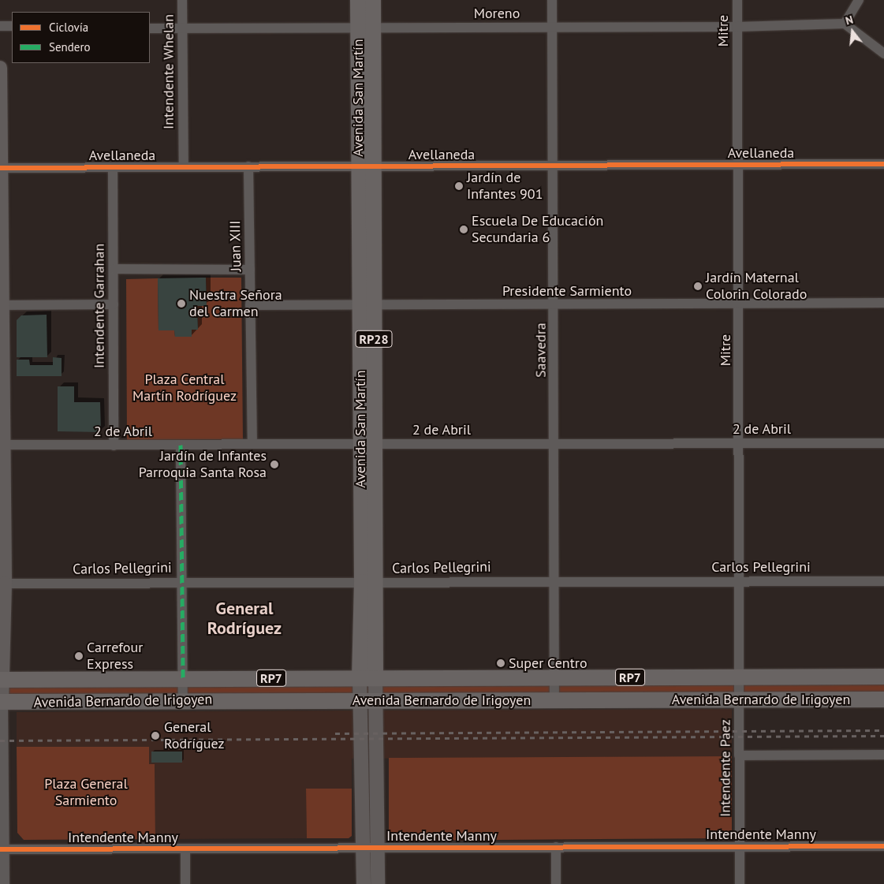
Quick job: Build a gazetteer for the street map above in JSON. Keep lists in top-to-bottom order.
{
  "streets": {
    "main road": [
      "Avenida San Martín",
      "RP28",
      "RP7",
      "Avenida Bernardo de Irigoyen"
    ],
    "street": [
      "Moreno",
      "Mitre",
      "Intendente Whelan",
      "Avellaneda",
      "Juan XIII",
      "Presidente Sarmiento",
      "Intendente Garrahan",
      "Saavedra",
      "2 de Abril",
      "Carlos Pellegrini",
      "Intendente Paez",
      "Intendente Manny"
    ]
  },
  "crossings": [
    ["Moreno", "Mitre"],
    ["Moreno", "Intendente Whelan"],
    ["Moreno", "Avenida San Martín"],
    ["Moreno", "Saavedra"],
    ["Mitre", "Avellaneda"],
    ["Mitre", "Presidente Sarmiento"],
    ["Mitre", "2 de Abril"],
    ["Mitre", "Carlos Pellegrini"],
    ["Mitre", "Avenida Bernardo de Irigoyen"],
    ["Mitre", "Intendente Paez"],
    ["Intendente Whelan", "Avellaneda"],
    ["Avenida San Martín", "Avellaneda"],
    ["Avenida San Martín", "Presidente Sarmiento"],
    ["Avenida San Martín", "RP28"],
    ["Avenida San Martín", "2 de Abril"],
    ["Avenida San Martín", "Carlos Pellegrini"],
    ["Avenida San Martín", "Avenida Bernardo de Irigoyen"],
    ["Avellaneda", "Juan XIII"],
    ["Avellaneda", "Intendente Garrahan"],
    ["Avellaneda", "Saavedra"],
    ["Juan XIII", "Presidente Sarmiento"],
    ["Juan XIII", "2 de Abril"],
    ["Presidente Sarmiento", "Saavedra"],
    ["Intendente Garrahan", "2 de Abril"],
    ["RP28", "Intendente Manny"],
    ["Saavedra", "2 de Abril"],
    ["Saavedra", "Carlos Pellegrini"],
    ["Saavedra", "Avenida Bernardo de Irigoyen"],
    ["Avenida Bernardo de Irigoyen", "Intendente Paez"],
    ["Intendente Paez", "Intendente Manny"]
  ],
  "districts": ["General Rodríguez"],
  "parks": ["Plaza Central Martín Rodríguez", "Plaza General Sarmiento"],
  "places": [
    "Jardín de Infantes 901",
    "Escuela De Educación Secundaria 6",
    "Jardín Maternal Colorin Colorado",
    "Nuestra Señora del Carmen",
    "Jardín de Infantes Parroquia Santa Rosa",
    "Carrefour Express",
    "Super Centro",
    "General Rodríguez"
  ],
  "legend": ["Ciclovía", "Sendero"],
  "north": "top"
}
